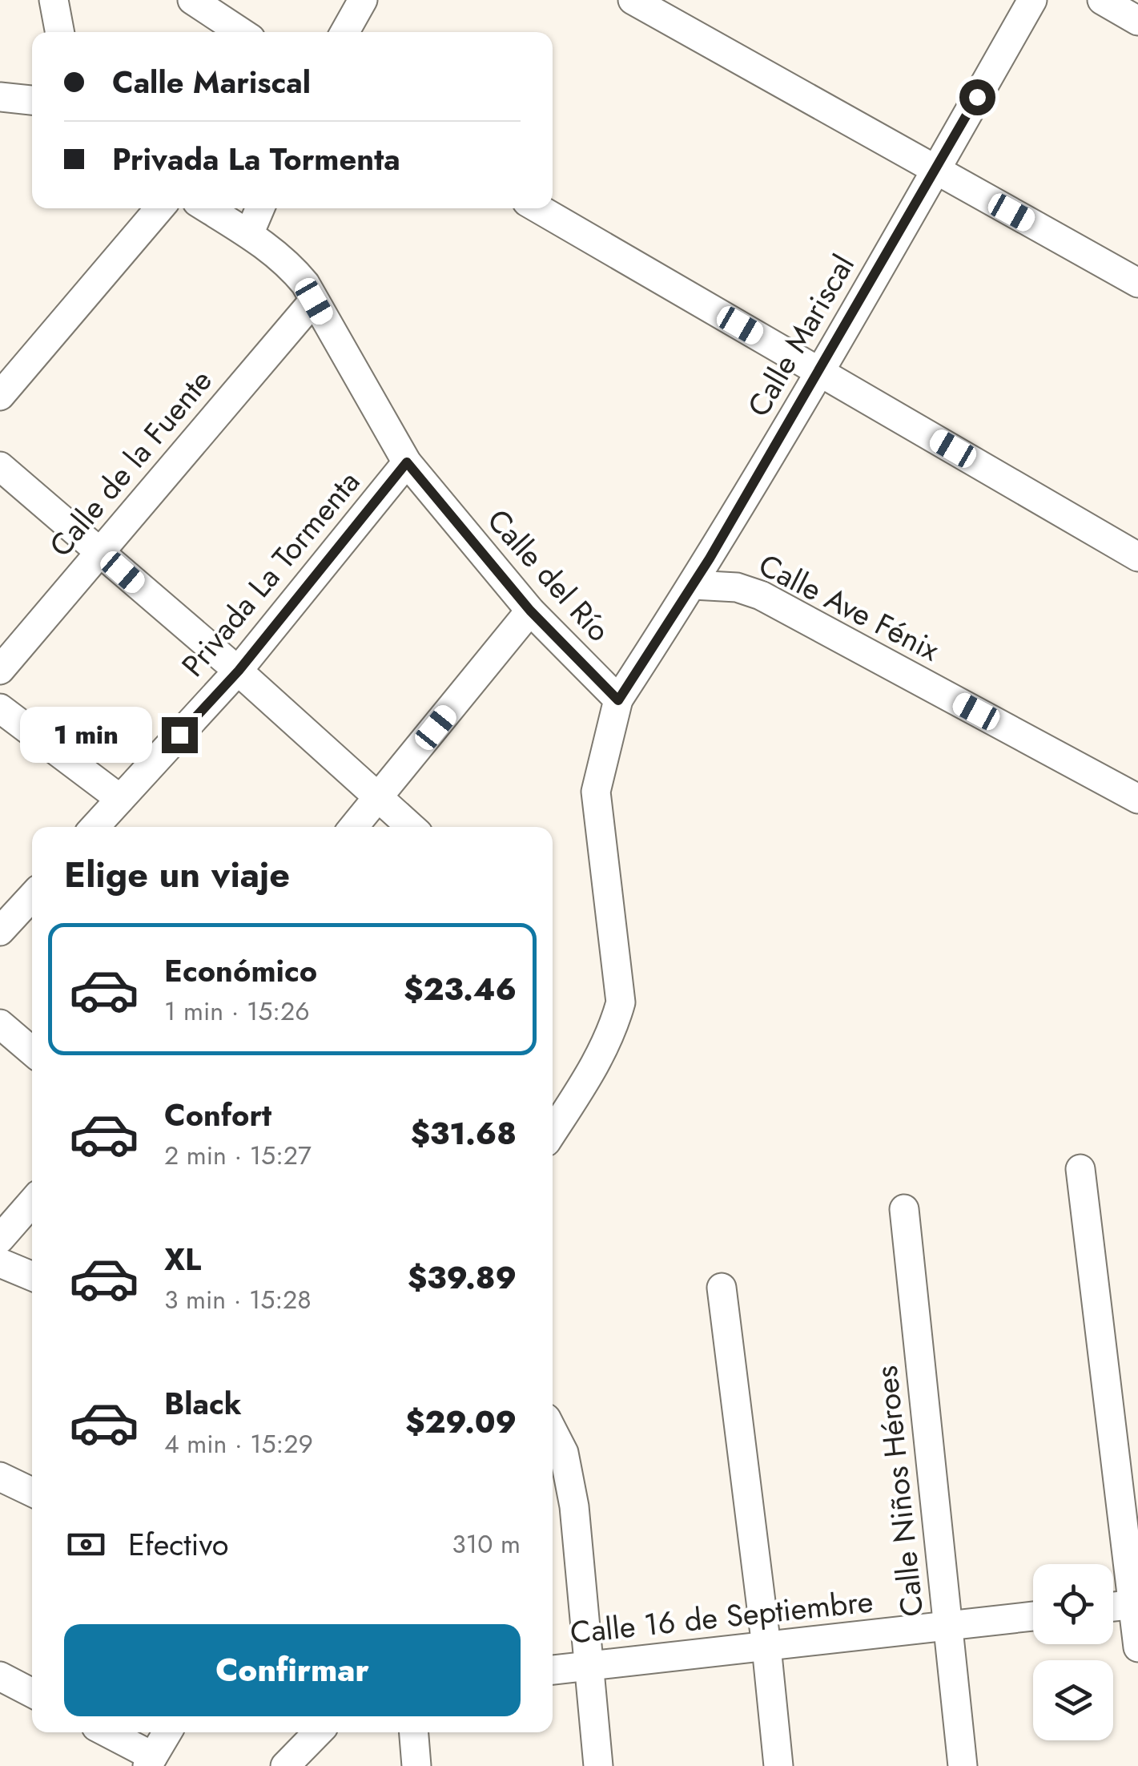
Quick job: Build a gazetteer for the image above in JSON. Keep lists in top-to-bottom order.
{
  "streets": {
    "street": [
      "Calle Mariscal",
      "Calle de la Fuente",
      "Privada La Tormenta",
      "Calle del Río",
      "Calle Ave Fénix",
      "Calle Niños Héroes",
      "Calle 16 de Septiembre"
    ]
  },
  "crossings": [
    ["Calle Mariscal", "Calle del Río"],
    ["Calle Mariscal", "Calle Ave Fénix"],
    ["Calle de la Fuente", "Calle del Río"],
    ["Privada La Tormenta", "Calle del Río"],
    ["Calle Niños Héroes", "Calle 16 de Septiembre"]
  ],
  "page": {
    "banner": ["Calle Mariscal", "Privada La Tormenta"],
    "bubble": "1 min",
    "heading": "Elige un viaje",
    "list": [
      {
        "name": "Económico",
        "note": "1 min · 15:26",
        "value": "$23.46"
      },
      {
        "name": "Confort",
        "note": "2 min · 15:27",
        "value": "$31.68"
      },
      {
        "name": "XL",
        "note": "3 min · 15:28",
        "value": "$39.89"
      },
      {
        "name": "Black",
        "note": "4 min · 15:29",
        "value": "$29.09"
      }
    ],
    "pay": ["Efectivo", "310 m"],
    "buttons": "Confirmar"
  }
}
